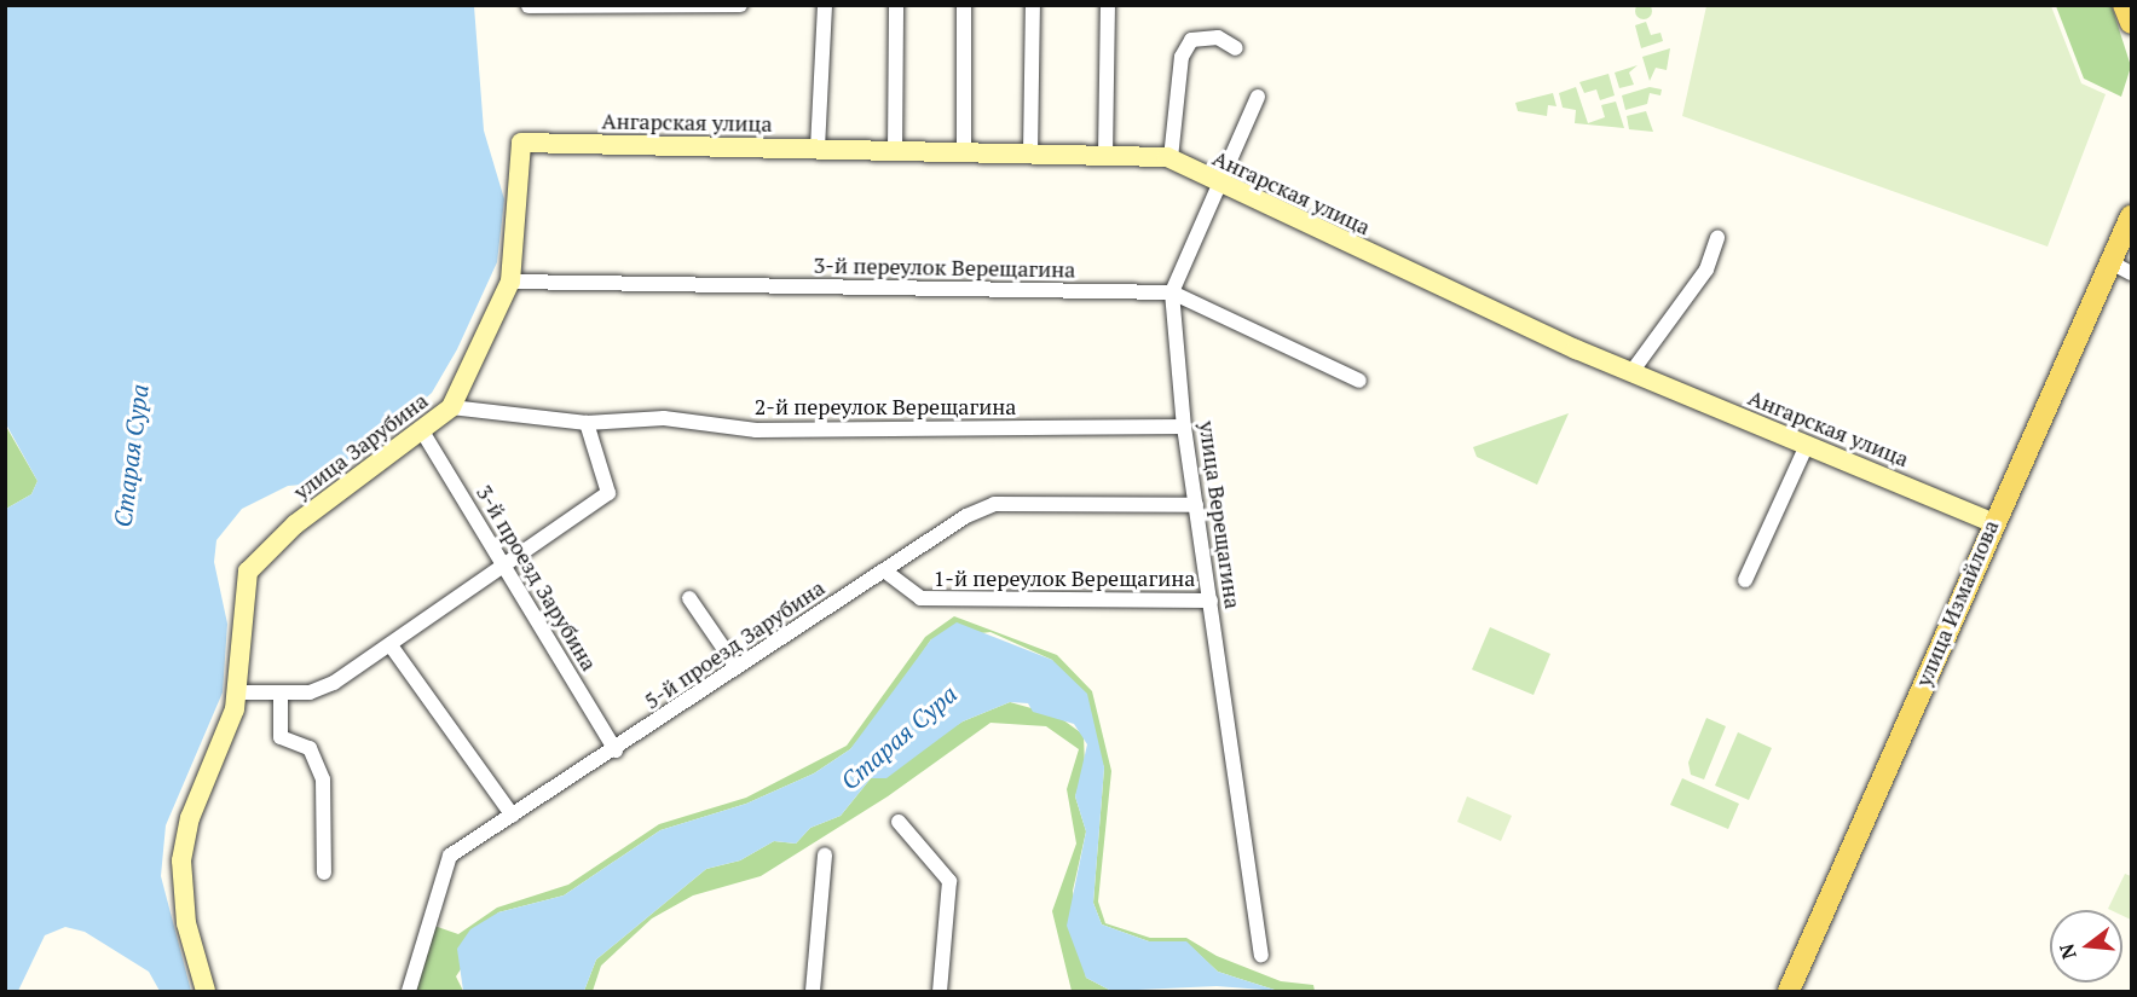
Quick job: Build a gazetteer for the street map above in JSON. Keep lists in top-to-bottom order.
{
  "streets": {
    "main road": ["улица Измайлова"],
    "street": [
      "Ангарская улица",
      "3-й переулок Верещагина",
      "2-й переулок Верещагина",
      "улица Зарубина",
      "улица Верещагина",
      "3-й проезд Зарубина",
      "1-й переулок Верещагина",
      "5-й проезд Зарубина"
    ]
  },
  "crossings": [
    ["Ангарская улица", "улица Зарубина"],
    ["Ангарская улица", "улица Верещагина"],
    ["Ангарская улица", "улица Измайлова"],
    ["3-й переулок Верещагина", "улица Зарубина"],
    ["3-й переулок Верещагина", "улица Верещагина"],
    ["2-й переулок Верещагина", "улица Зарубина"],
    ["2-й переулок Верещагина", "улица Верещагина"],
    ["улица Зарубина", "3-й проезд Зарубина"],
    ["улица Верещагина", "1-й переулок Верещагина"],
    ["улица Верещагина", "5-й проезд Зарубина"],
    ["3-й проезд Зарубина", "5-й проезд Зарубина"],
    ["1-й переулок Верещагина", "5-й проезд Зарубина"]
  ],
  "water": ["Старая Сура"],
  "north": "left"
}
